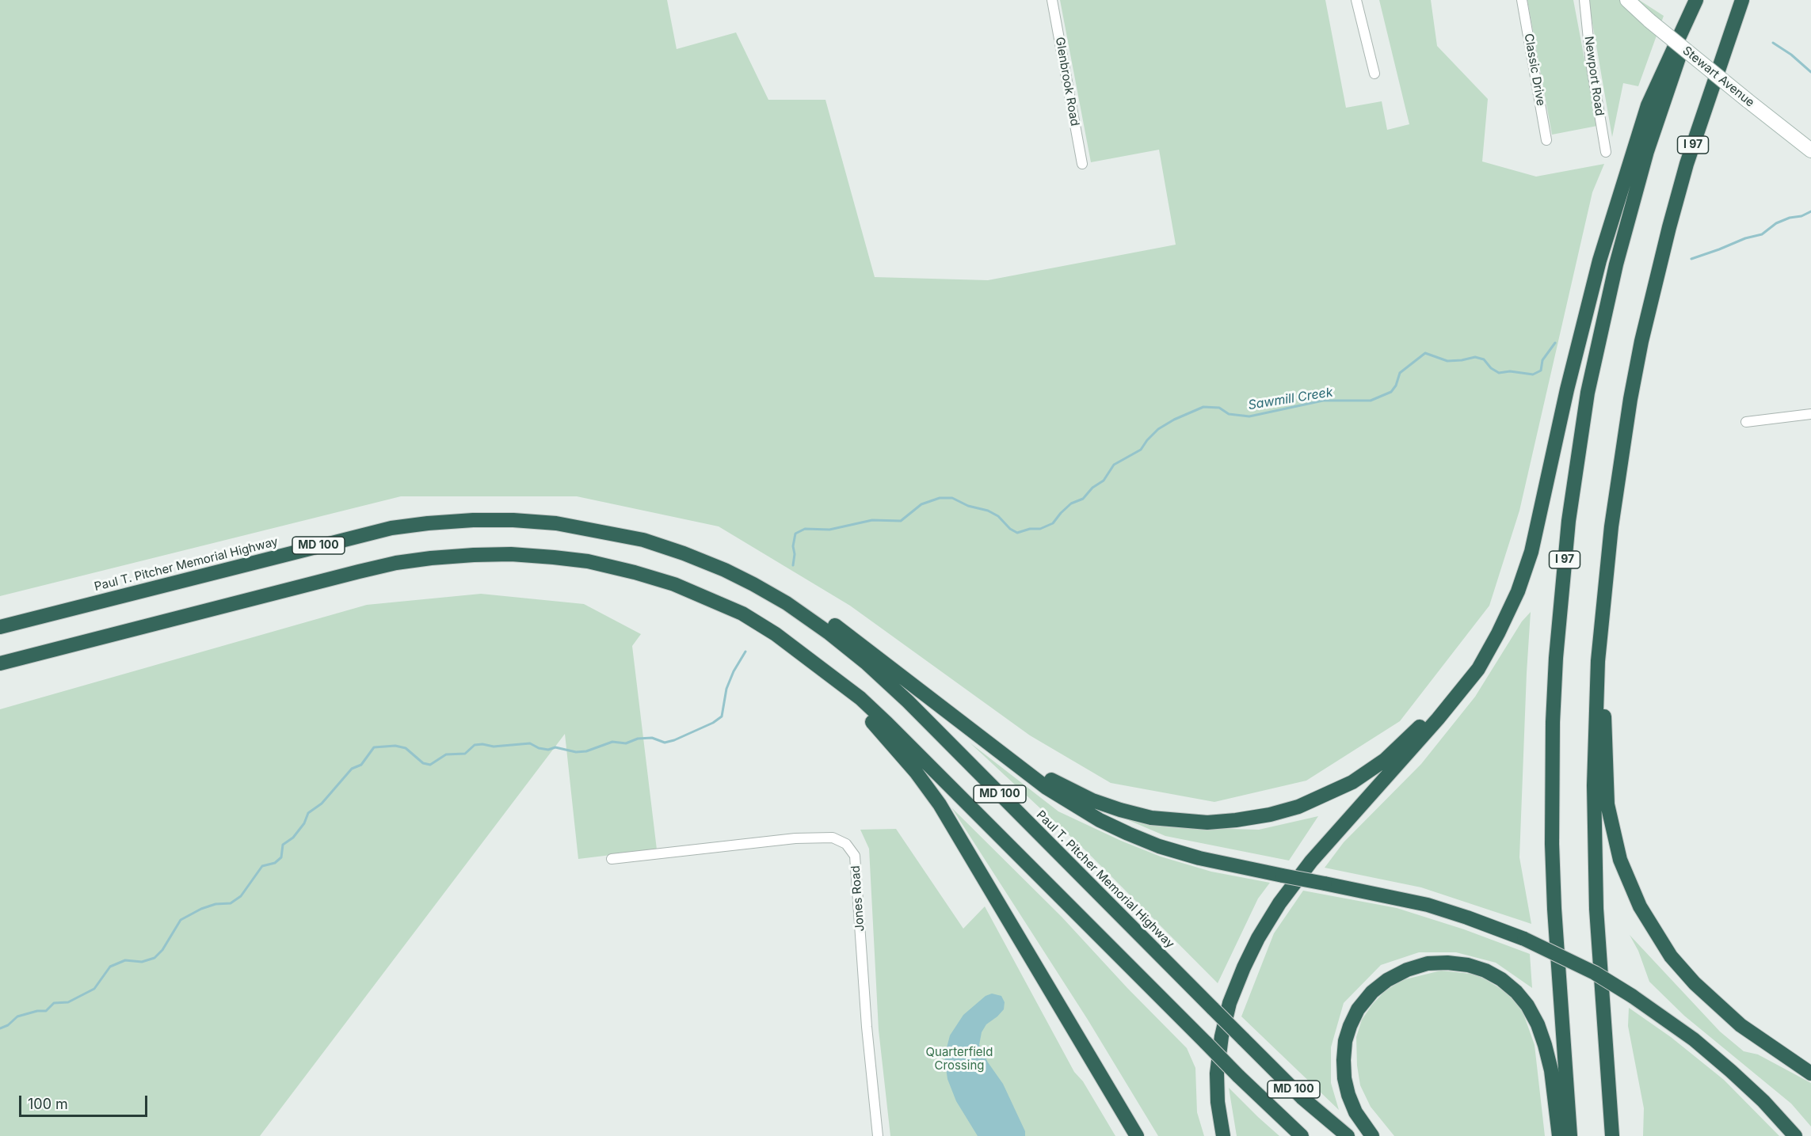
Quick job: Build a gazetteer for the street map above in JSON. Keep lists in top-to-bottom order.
{
  "streets": {
    "highway": ["I 97", "MD 100", "Paul T. Pitcher Memorial Highway"],
    "street": [
      "Classic Drive",
      "Newport Road",
      "Stewart Avenue",
      "Glenbrook Road",
      "Jones Road"
    ]
  },
  "water": ["Sawmill Creek"],
  "parks": ["Quarterfield Crossing"],
  "scale_bar": "100 m"
}
